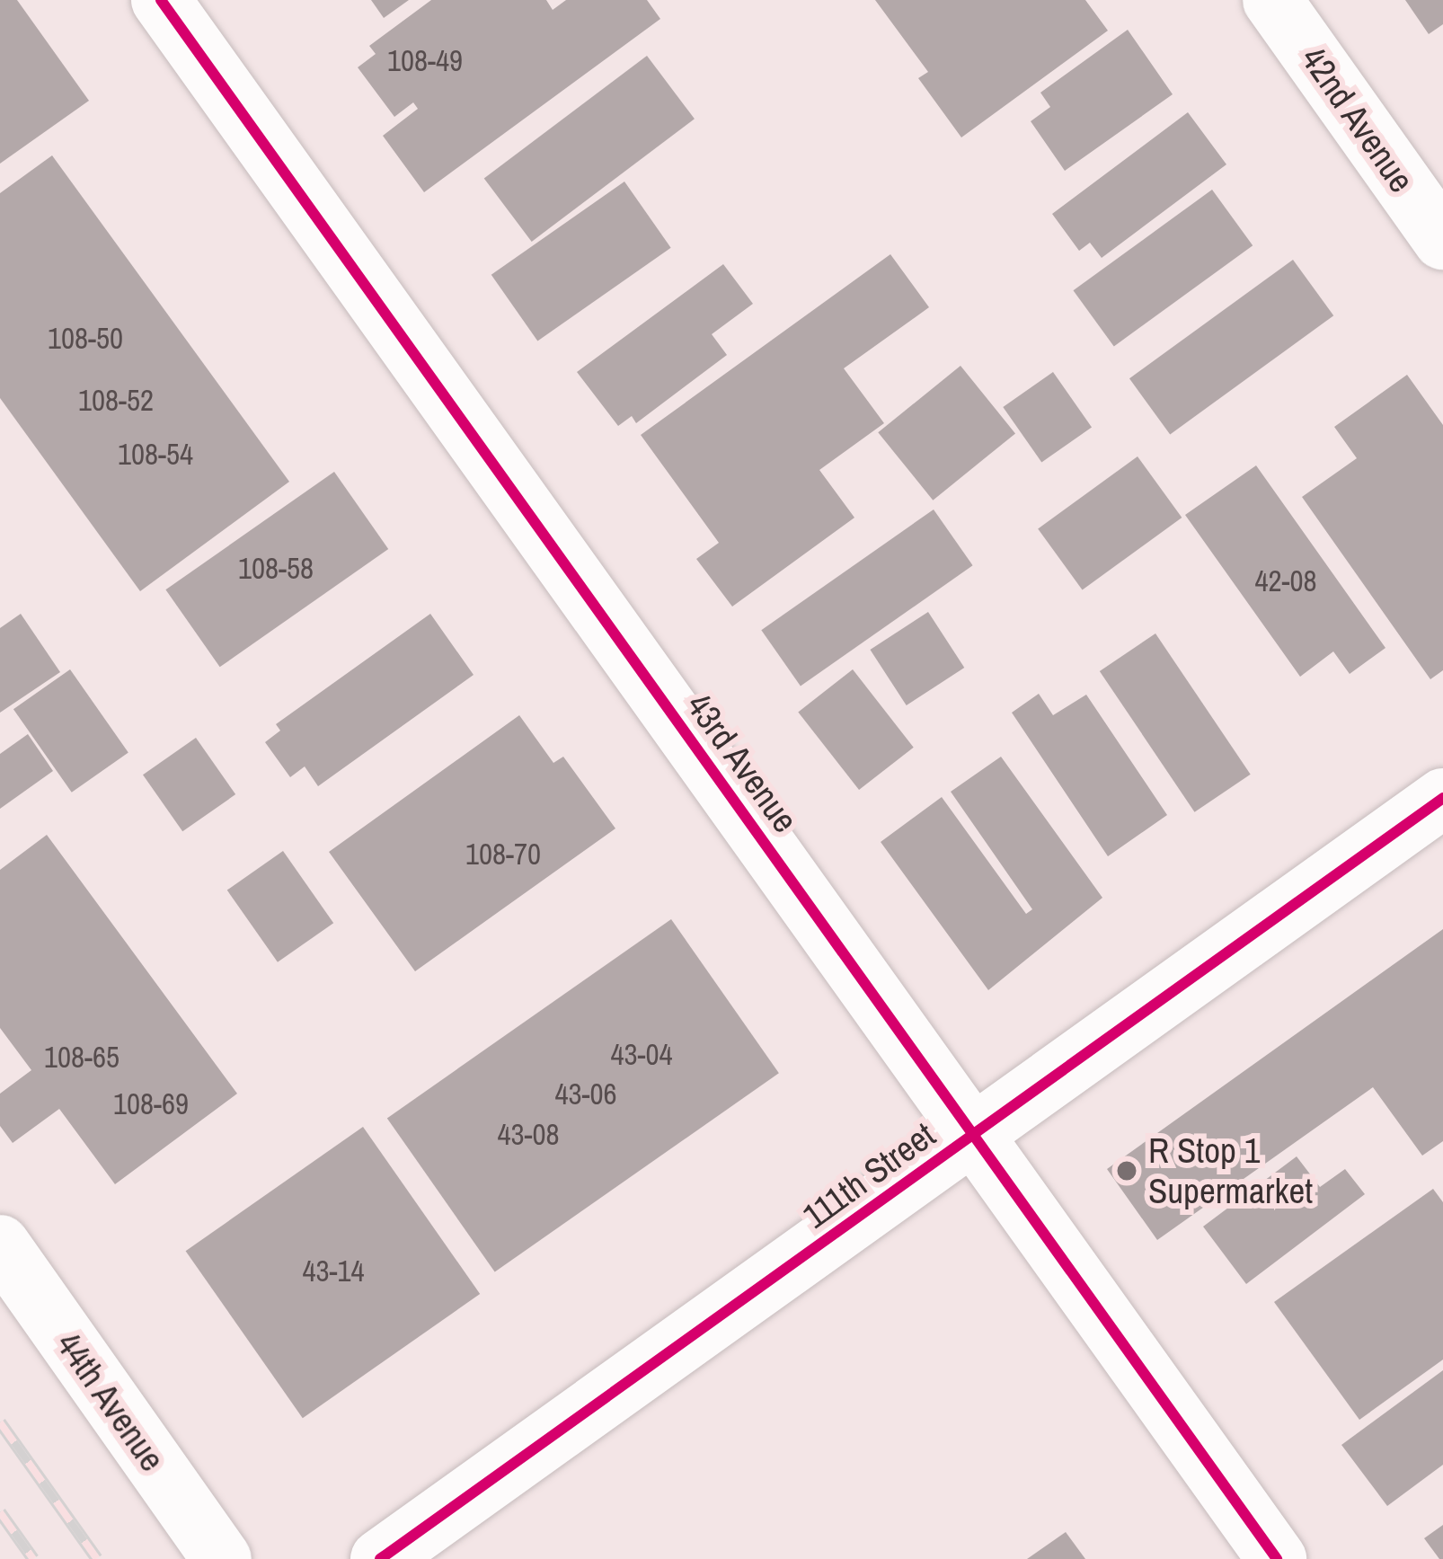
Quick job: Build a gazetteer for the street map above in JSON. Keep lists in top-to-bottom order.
{
  "streets": {
    "street": [
      "42nd Avenue",
      "43rd Avenue",
      "111th Street",
      "44th Avenue"
    ]
  },
  "crossings": [
    ["43rd Avenue", "111th Street"]
  ],
  "places": ["R Stop 1 Supermarket"],
  "house_numbers": [
    "108-49",
    "108-50",
    "108-52",
    "108-54",
    "108-58",
    "42-08",
    "108-70",
    "43-04",
    "108-65",
    "43-06",
    "108-69",
    "43-08",
    "43-14"
  ]
}
